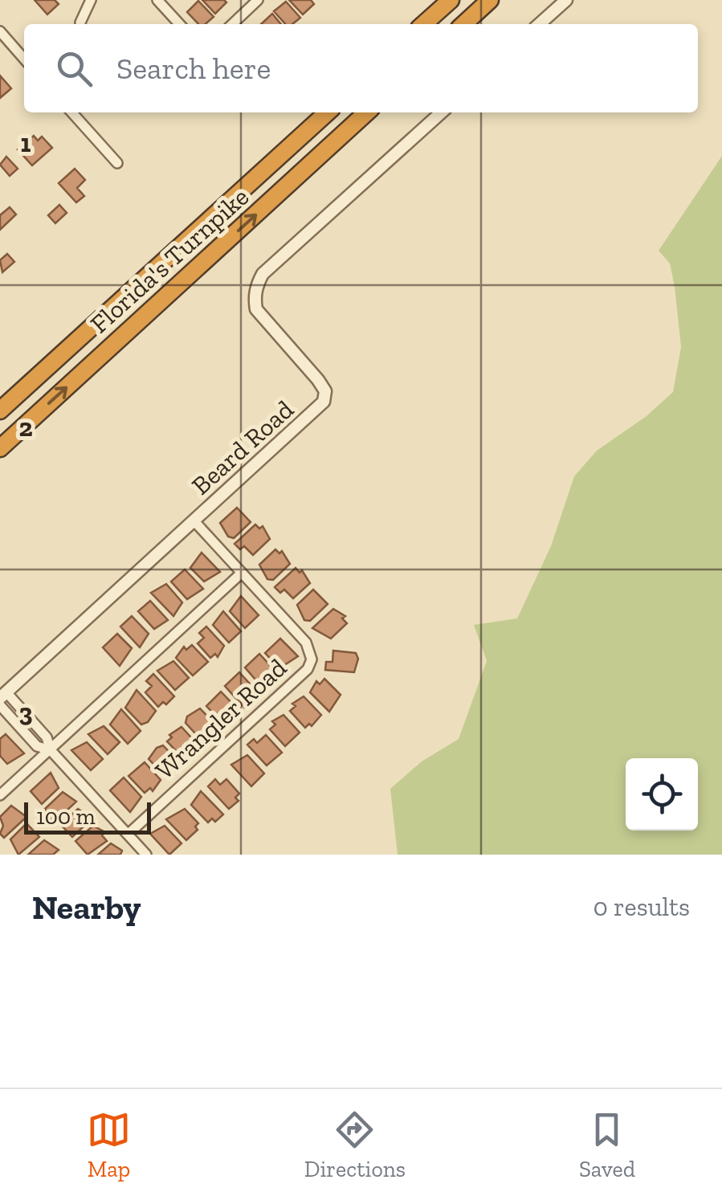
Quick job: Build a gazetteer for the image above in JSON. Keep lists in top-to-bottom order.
{
  "streets": {
    "highway": ["Florida's Turnpike"],
    "street": ["Beard Road", "Wrangler Road"]
  },
  "crossings": [
    ["Beard Road", "Wrangler Road"]
  ],
  "scale_bar": "100 m",
  "page": {
    "search": "Search here",
    "scale": "100 m",
    "heading": ["Nearby", "0 results"],
    "nav": ["Map", "Directions", "Saved"]
  },
  "grid": {
    "rows": ["1", "2", "3"]
  }
}
